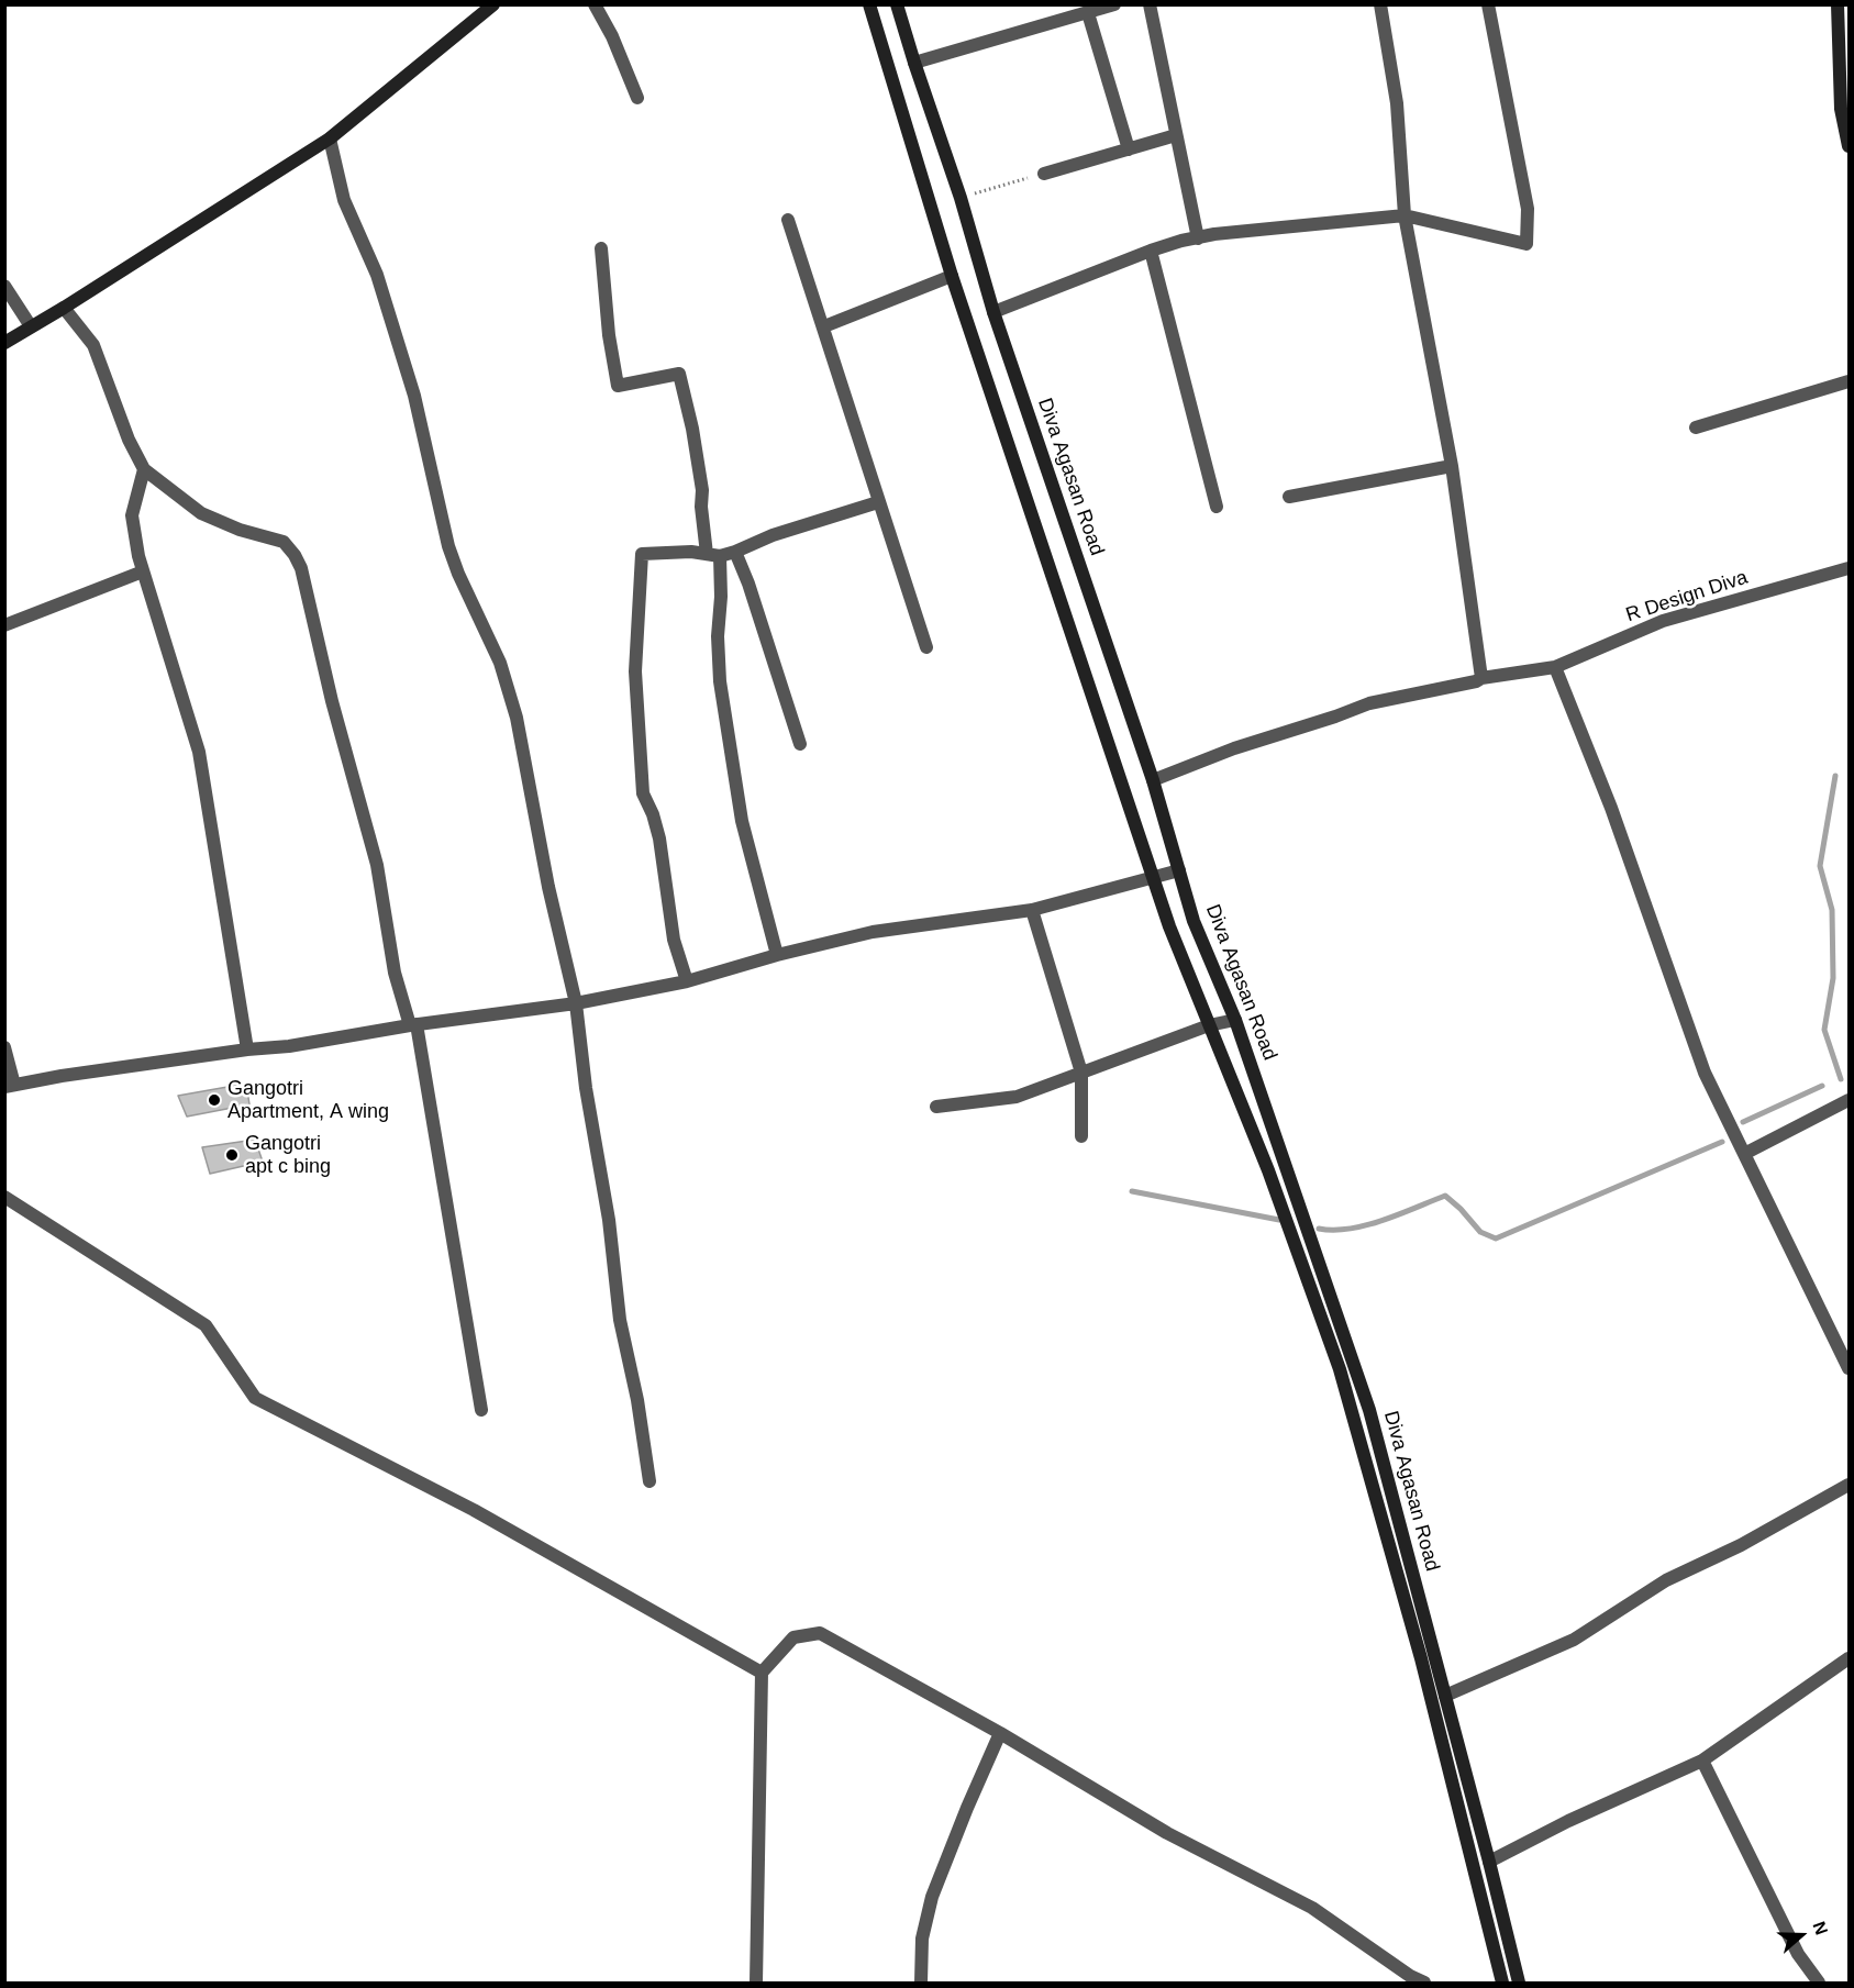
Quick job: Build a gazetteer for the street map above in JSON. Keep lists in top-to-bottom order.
{
  "streets": {
    "street": ["Diva Agasan Road", "R Design Diva"]
  },
  "crossings": [
    ["Diva Agasan Road", "R Design Diva"]
  ],
  "places": ["Gangotri Apartment, A wing", "Gangotri apt c bing"],
  "north": "right"
}
